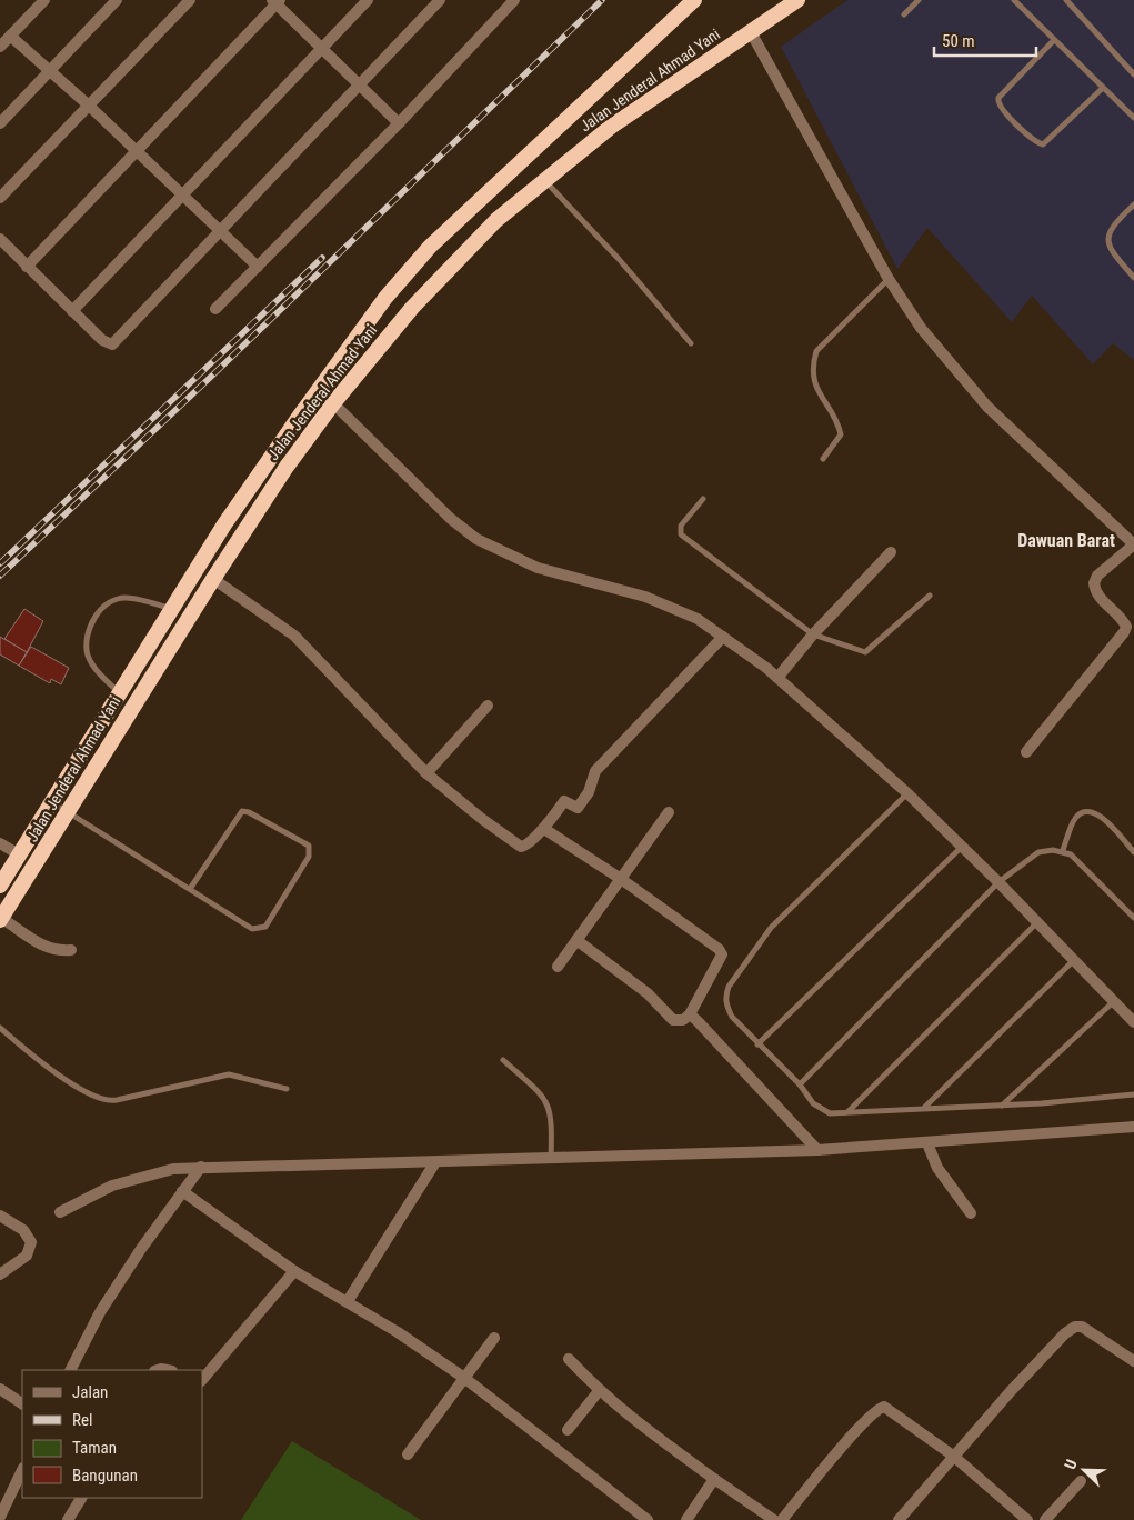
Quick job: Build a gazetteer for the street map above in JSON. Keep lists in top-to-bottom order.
{
  "streets": {
    "highway": ["Jalan Jenderal Ahmad Yani"]
  },
  "districts": ["Dawuan Barat"],
  "legend": [
    "Jalan",
    "Rel",
    "Taman",
    "Bangunan"
  ],
  "scale_bar": "50 m",
  "north": "top left"
}
